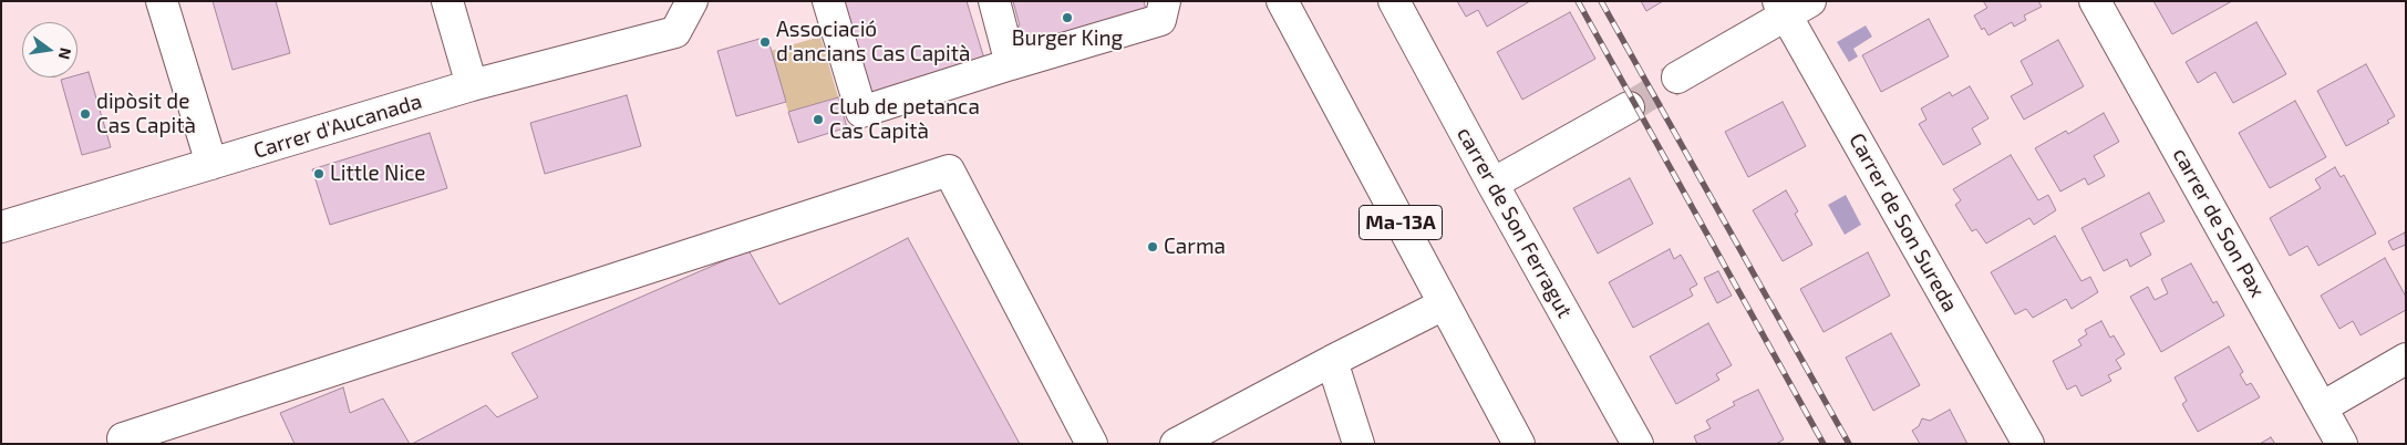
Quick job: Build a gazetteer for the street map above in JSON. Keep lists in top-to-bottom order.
{
  "streets": {
    "street": [
      "Carrer d'Aucanada",
      "Ma-13A",
      "carrer de Son Ferragut",
      "Carrer de Son Sureda",
      "carrer de Son Pax"
    ]
  },
  "places": [
    "Burger King",
    "Associació d'ancians Cas Capità",
    "dipòsit de Cas Capità",
    "club de petanca Cas Capità",
    "Little Nice",
    "Carma"
  ],
  "north": "right"
}
